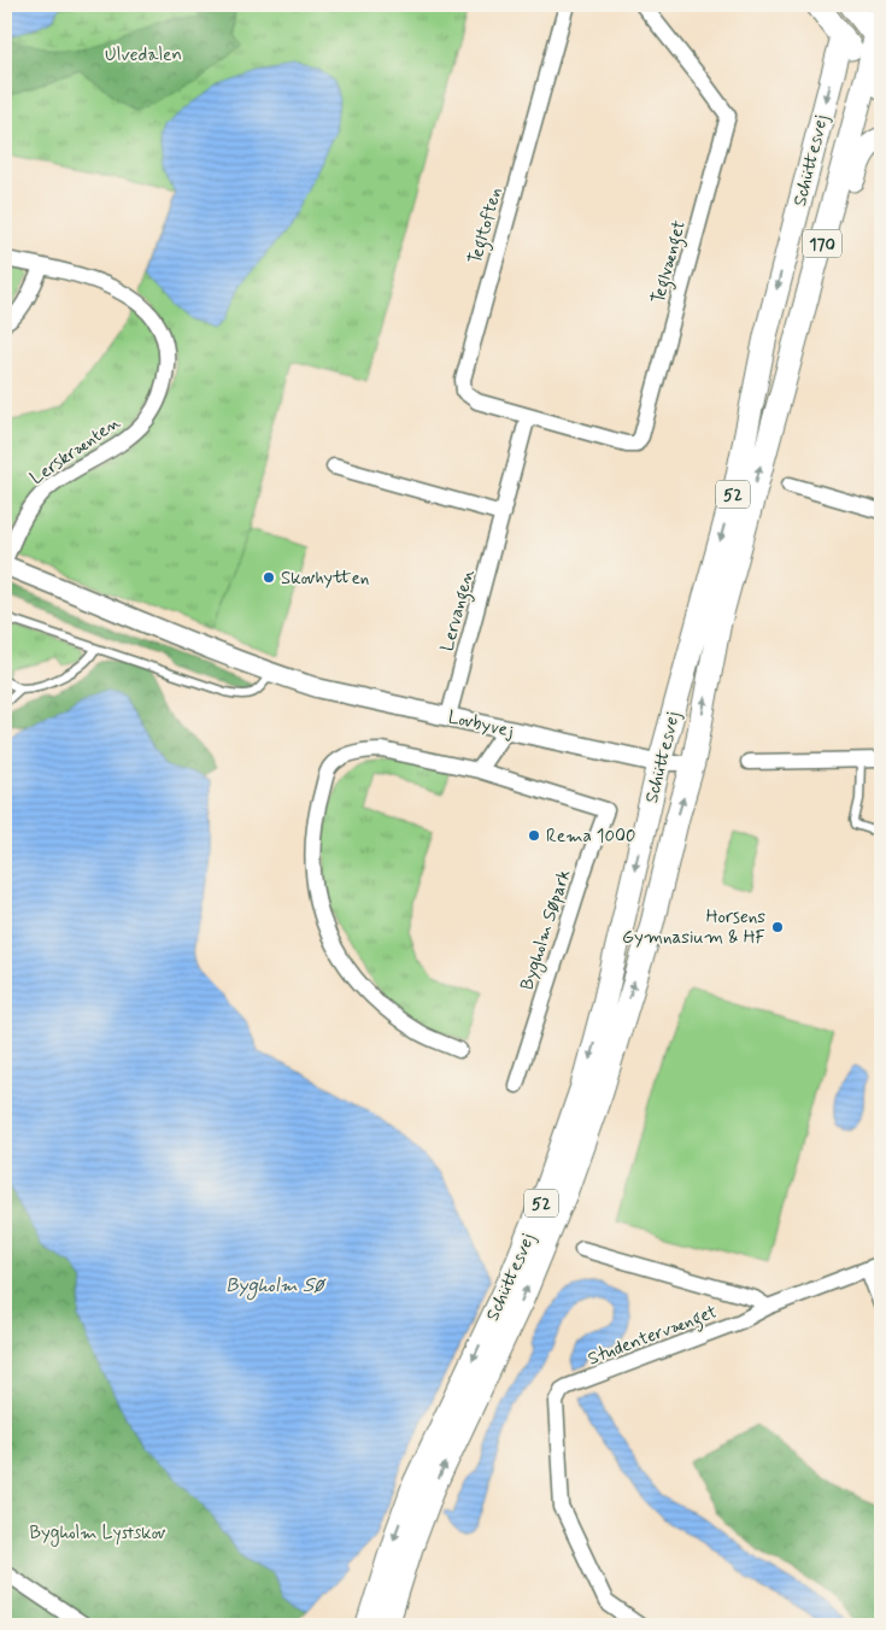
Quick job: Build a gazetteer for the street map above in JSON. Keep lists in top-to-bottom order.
{
  "streets": {
    "main road": ["Schüttesvej", "170", "52"],
    "street": [
      "Tegltoften",
      "Teglvænget",
      "Lerskrænten",
      "Lervangen",
      "Lovbyvej",
      "Bygholm Søpark",
      "Studentervænget"
    ]
  },
  "crossings": [
    ["Schüttesvej", "Lovbyvej"],
    ["Tegltoften", "Teglvænget"],
    ["Tegltoften", "Lervangen"],
    ["Teglvænget", "Lervangen"],
    ["Lerskrænten", "Lovbyvej"],
    ["Lervangen", "Lovbyvej"]
  ],
  "water": ["Bygholm Sø"],
  "parks": ["Ulvedalen", "Bygholm Lystskov"],
  "places": ["Skovhytten", "Rema 1000", "Horsens Gymnasium & HF"]
}
